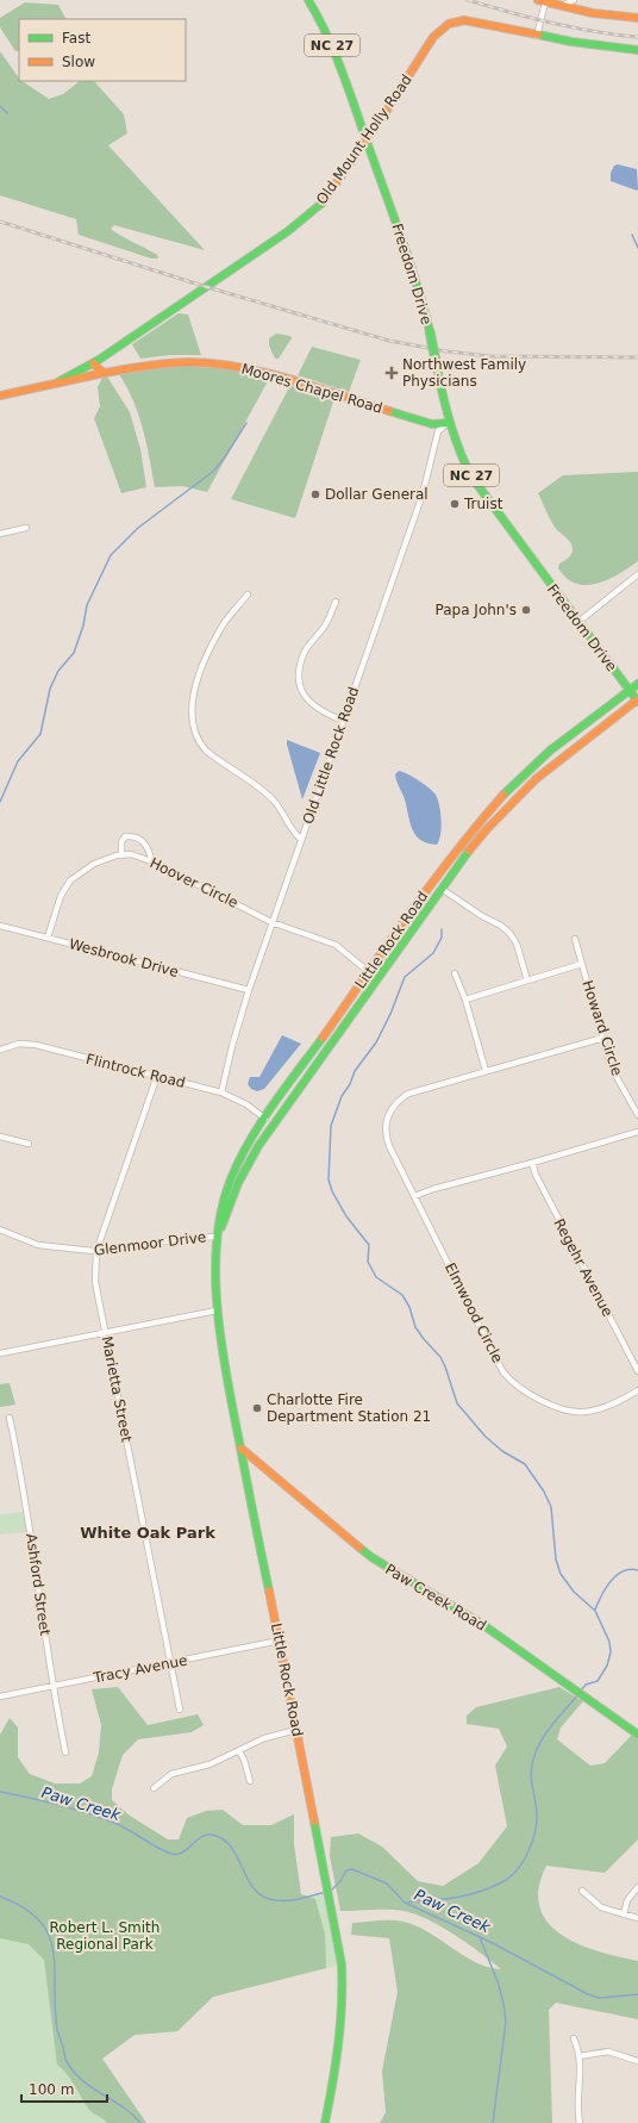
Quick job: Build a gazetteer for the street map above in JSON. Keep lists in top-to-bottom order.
{
  "streets": {
    "main road": [
      "NC 27",
      "Old Mount Holly Road",
      "Freedom Drive",
      "Moores Chapel Road",
      "Little Rock Road",
      "Paw Creek Road"
    ],
    "street": [
      "Old Little Rock Road",
      "Hoover Circle",
      "Wesbrook Drive",
      "Howard Circle",
      "Flintrock Road",
      "Glenmoor Drive",
      "Regehr Avenue",
      "Elmwood Circle",
      "Marietta Street",
      "Ashford Street",
      "Tracy Avenue"
    ]
  },
  "crossings": [
    ["Old Mount Holly Road", "Freedom Drive"],
    ["Old Mount Holly Road", "Moores Chapel Road"],
    ["Freedom Drive", "Moores Chapel Road"],
    ["Freedom Drive", "Old Little Rock Road"],
    ["Freedom Drive", "Little Rock Road"],
    ["Moores Chapel Road", "Old Little Rock Road"],
    ["Old Little Rock Road", "Hoover Circle"],
    ["Old Little Rock Road", "Wesbrook Drive"],
    ["Old Little Rock Road", "Flintrock Road"],
    ["Hoover Circle", "Little Rock Road"],
    ["Hoover Circle", "Wesbrook Drive"],
    ["Little Rock Road", "Flintrock Road"],
    ["Little Rock Road", "Glenmoor Drive"],
    ["Little Rock Road", "Paw Creek Road"],
    ["Little Rock Road", "Tracy Avenue"],
    ["Howard Circle", "Elmwood Circle"],
    ["Flintrock Road", "Marietta Street"],
    ["Glenmoor Drive", "Marietta Street"],
    ["Marietta Street", "Tracy Avenue"],
    ["Ashford Street", "Tracy Avenue"]
  ],
  "districts": ["White Oak Park"],
  "water": ["Paw Creek"],
  "parks": ["Robert L. Smith Regional Park"],
  "places": {
    "health": ["Northwest Family Physicians"],
    "other": [
      "Dollar General",
      "Truist",
      "Papa John's",
      "Charlotte Fire Department Station 21"
    ]
  },
  "legend": ["Fast", "Slow"],
  "scale_bar": "100 m"
}
